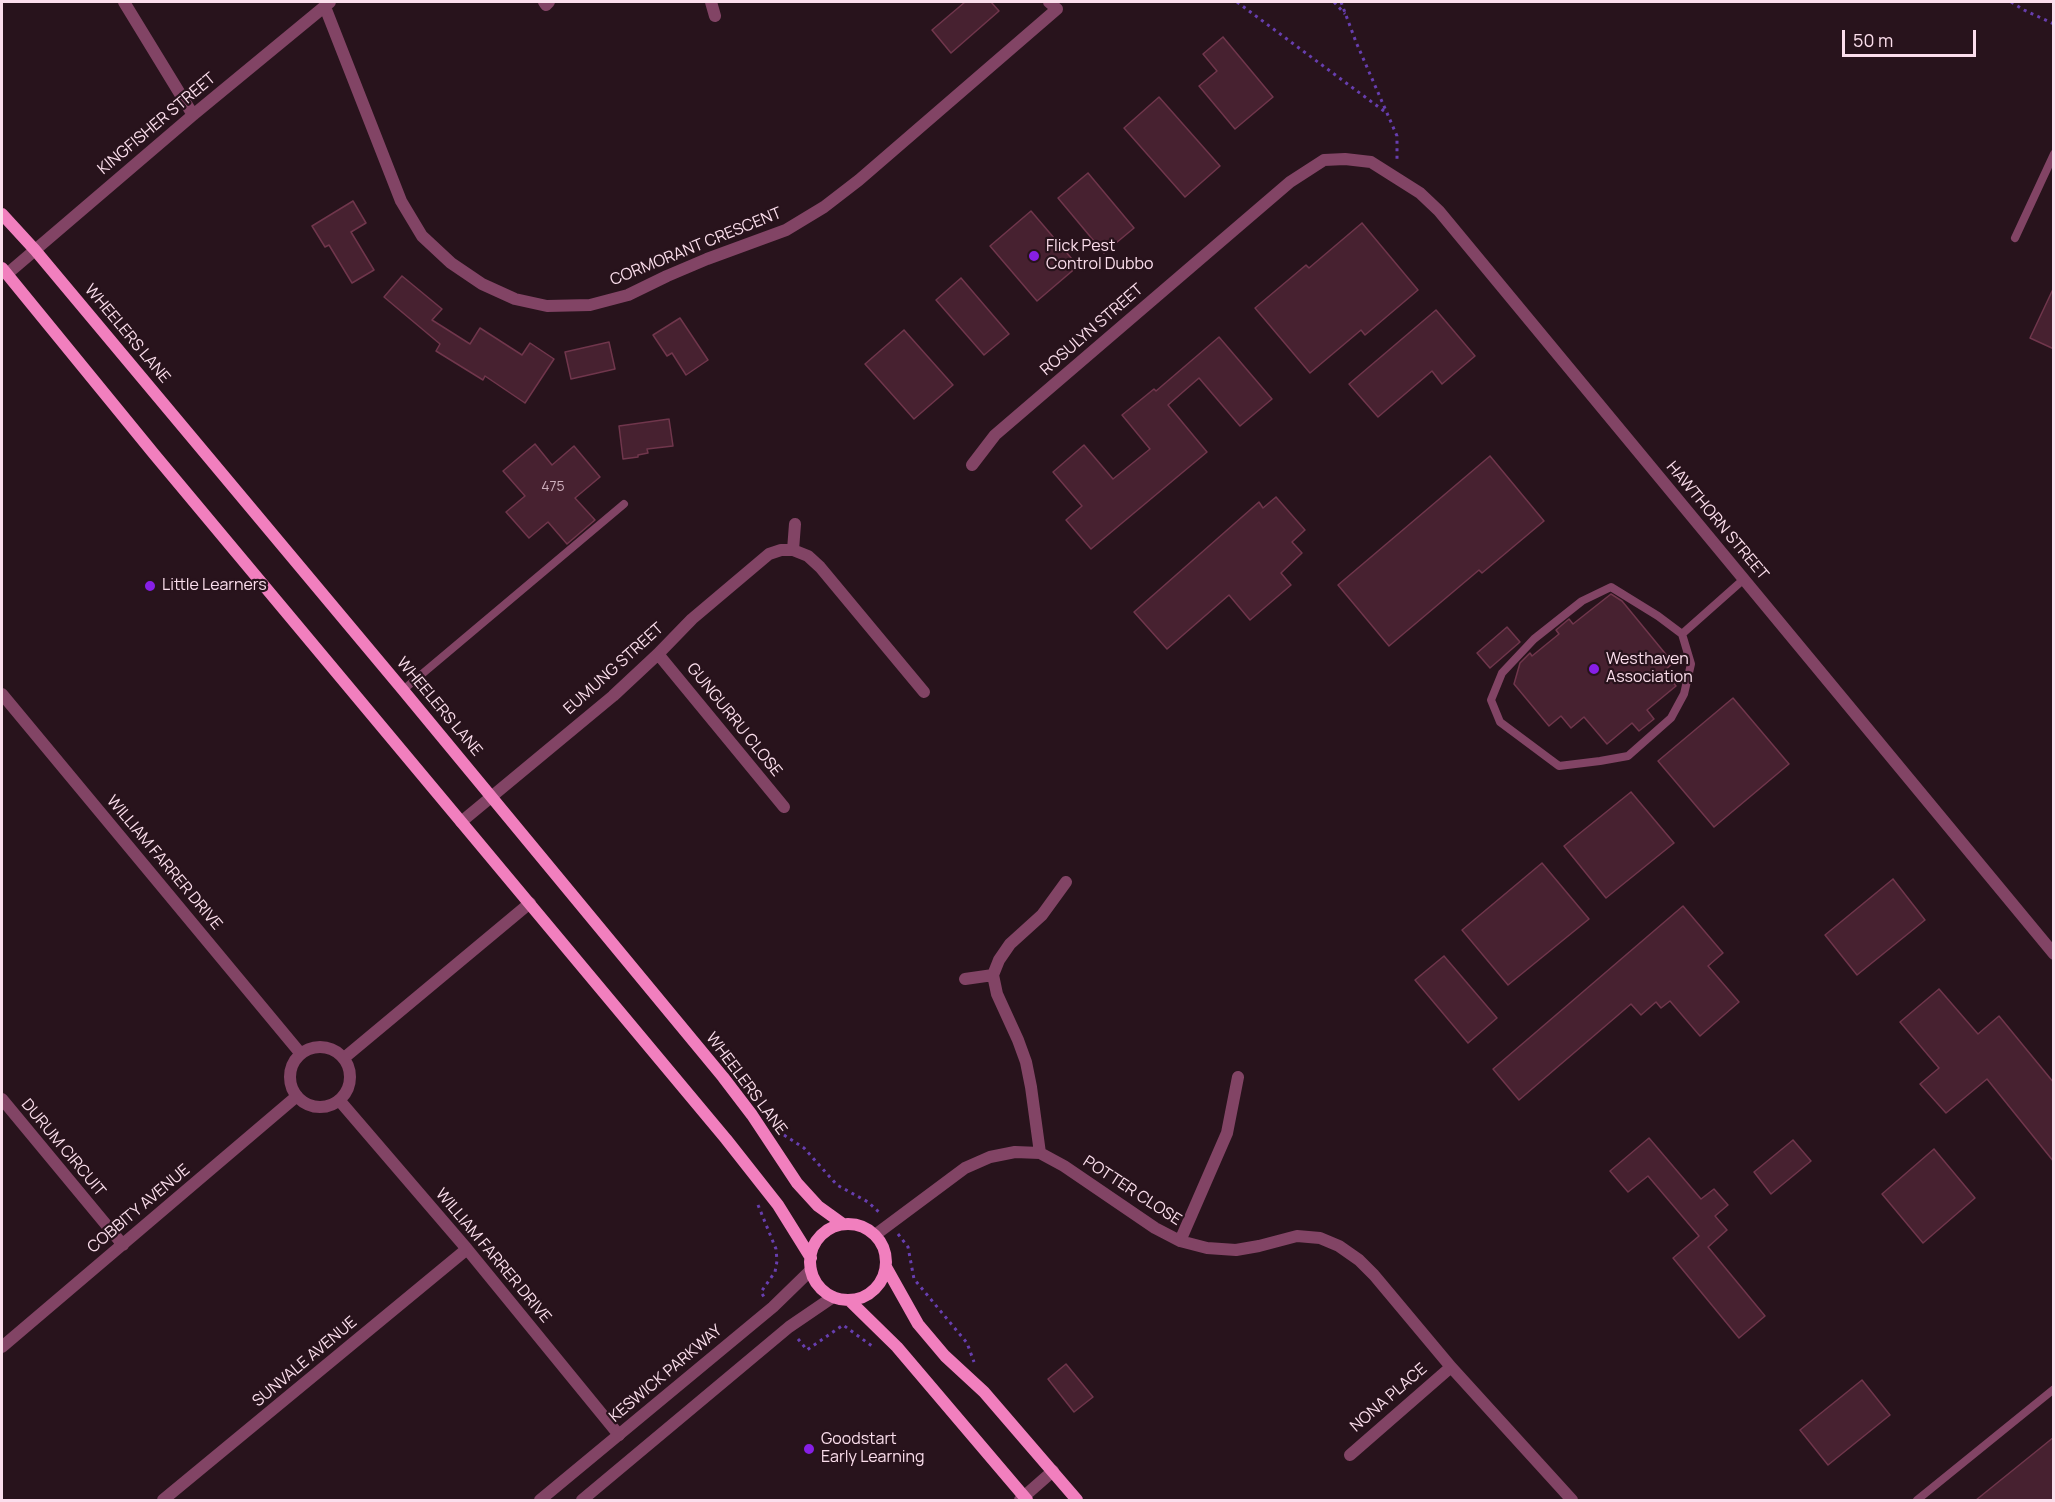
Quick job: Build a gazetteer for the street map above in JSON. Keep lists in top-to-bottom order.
{
  "streets": {
    "main road": ["WHEELERS LANE"],
    "street": [
      "KINGFISHER STREET",
      "CORMORANT CRESCENT",
      "ROSULYN STREET",
      "HAWTHORN STREET",
      "EUMUNG STREET",
      "GUNGURRU CLOSE",
      "WILLIAM FARRER DRIVE",
      "DURUM CIRCUIT",
      "POTTER CLOSE",
      "COBBITY AVENUE",
      "SUNVALE AVENUE",
      "KESWICK PARKWAY",
      "NONA PLACE"
    ]
  },
  "crossings": [
    ["KINGFISHER STREET", "CORMORANT CRESCENT"],
    ["KINGFISHER STREET", "WHEELERS LANE"],
    ["ROSULYN STREET", "HAWTHORN STREET"],
    ["WHEELERS LANE", "EUMUNG STREET"],
    ["WHEELERS LANE", "POTTER CLOSE"],
    ["WHEELERS LANE", "KESWICK PARKWAY"],
    ["EUMUNG STREET", "GUNGURRU CLOSE"],
    ["WILLIAM FARRER DRIVE", "COBBITY AVENUE"],
    ["WILLIAM FARRER DRIVE", "SUNVALE AVENUE"],
    ["WILLIAM FARRER DRIVE", "KESWICK PARKWAY"],
    ["DURUM CIRCUIT", "COBBITY AVENUE"],
    ["POTTER CLOSE", "KESWICK PARKWAY"],
    ["POTTER CLOSE", "NONA PLACE"]
  ],
  "places": [
    "Flick Pest Control Dubbo",
    "Little Learners",
    "Westhaven Association",
    "Goodstart Early Learning"
  ],
  "house_numbers": ["475"],
  "scale_bar": "50 m"
}
